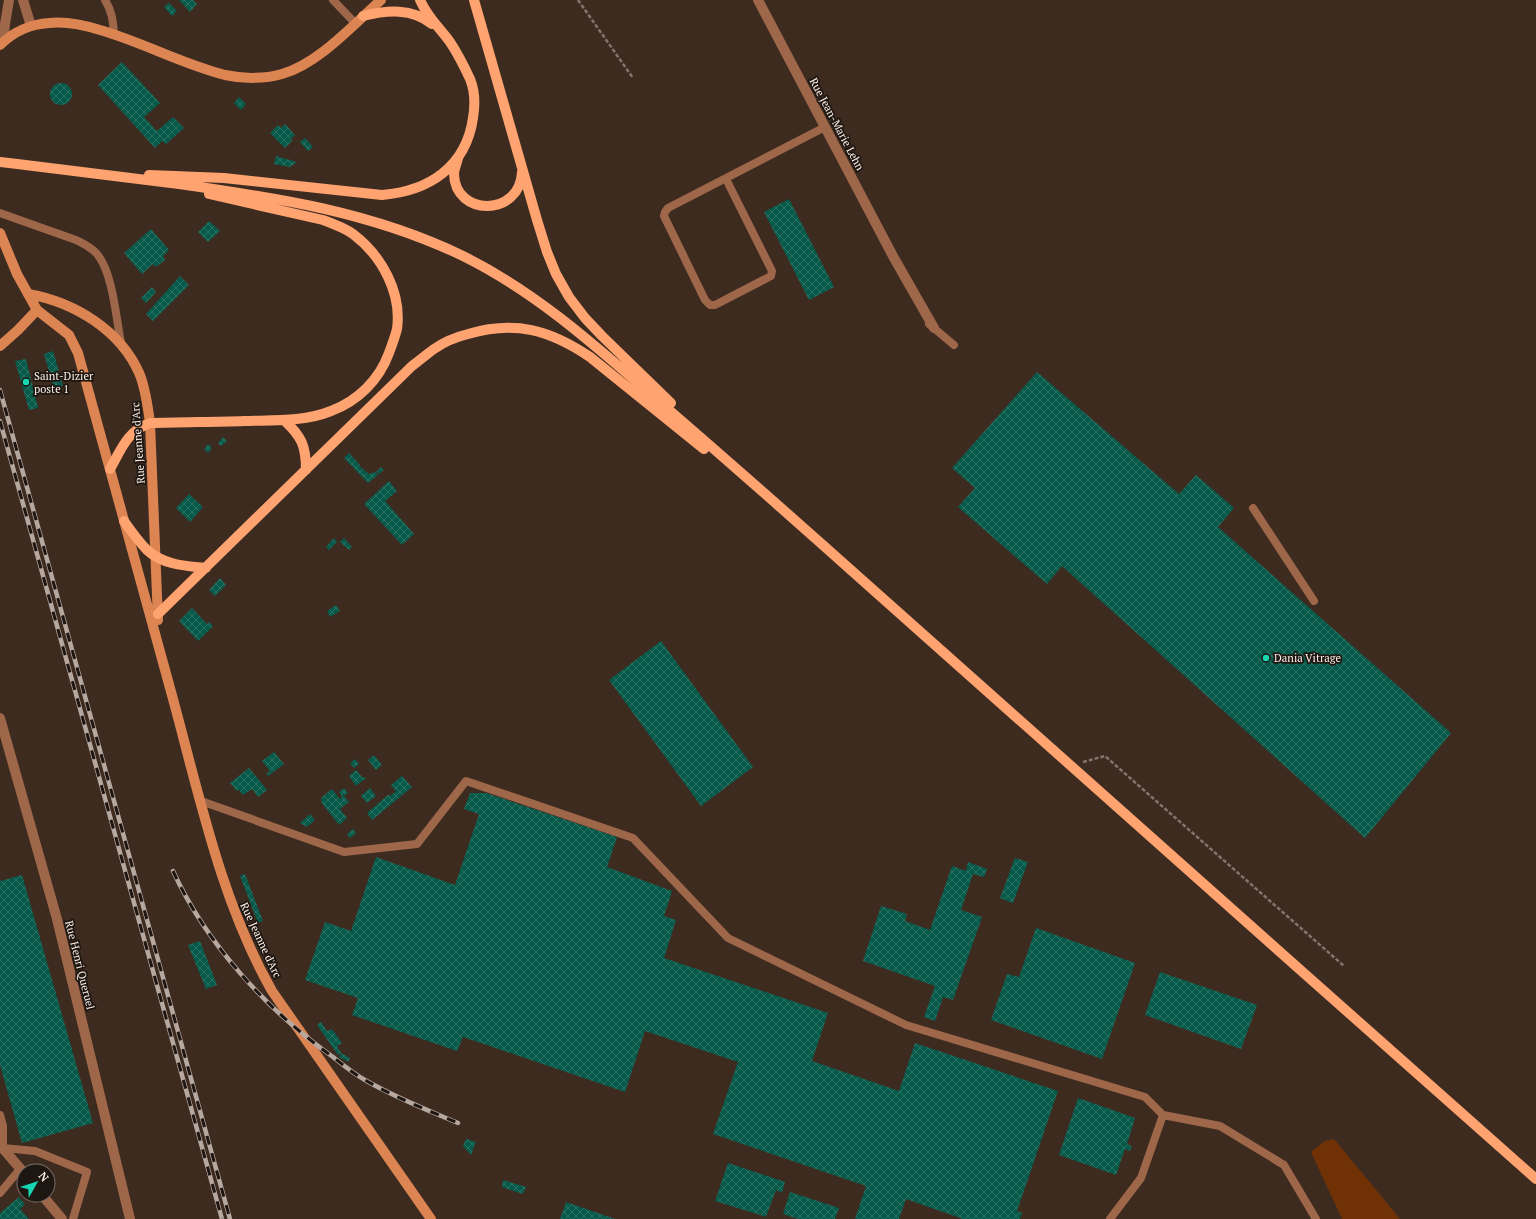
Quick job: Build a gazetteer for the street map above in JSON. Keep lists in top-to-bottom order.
{
  "streets": {
    "main road": ["Rue Jeanne d'Arc"],
    "street": ["Rue Jean-Marie Lehn", "Rue Henri Queruel"]
  },
  "places": ["Saint-Dizier poste 1", "Dania Vitrage"],
  "north": "top right"
}
